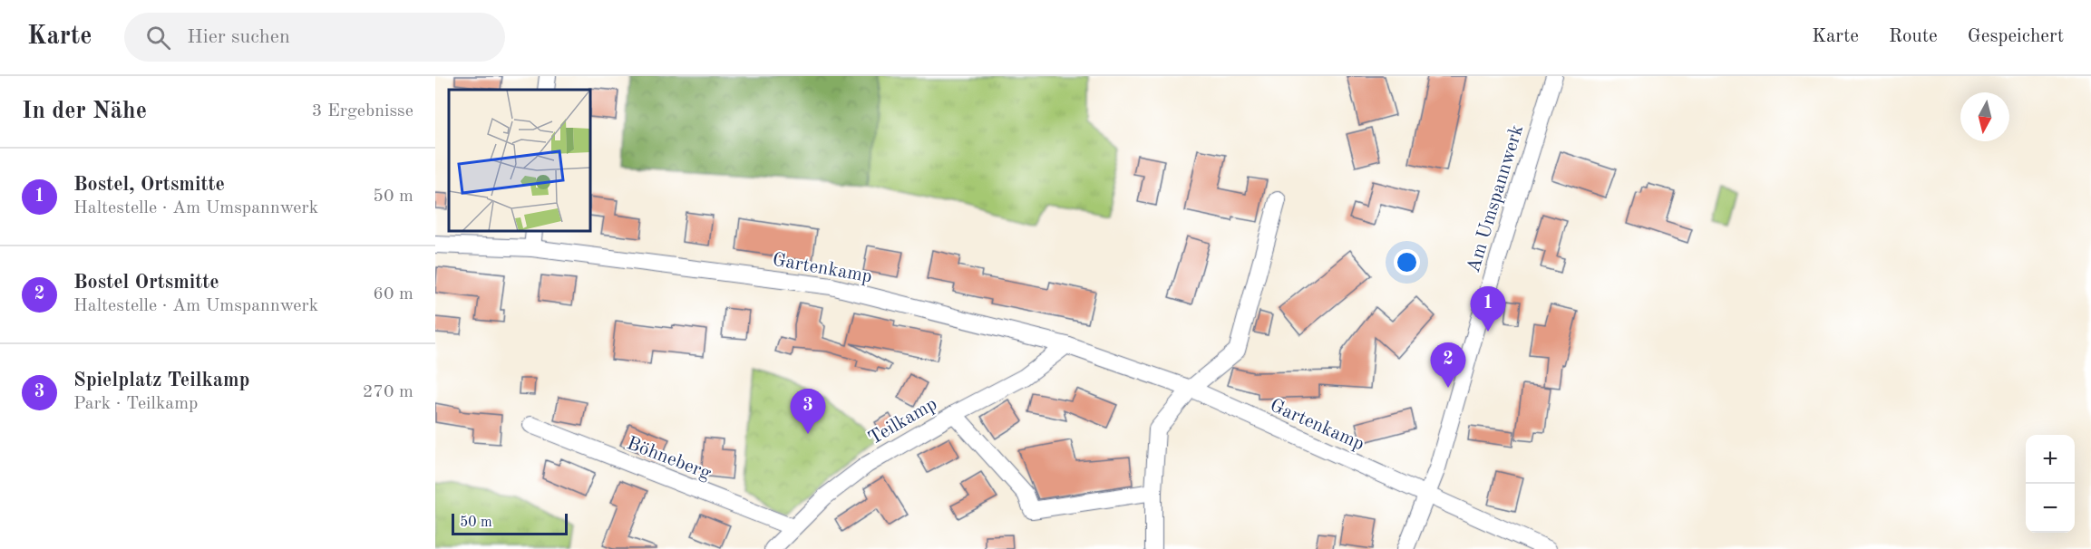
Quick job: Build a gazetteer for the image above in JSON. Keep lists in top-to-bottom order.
{
  "streets": {
    "street": [
      "Am Umspannwerk",
      "Gartenkamp",
      "Teilkamp",
      "Böhneberg"
    ]
  },
  "crossings": [
    ["Am Umspannwerk", "Gartenkamp"],
    ["Gartenkamp", "Teilkamp"],
    ["Teilkamp", "Böhneberg"]
  ],
  "scale_bar": "50 m",
  "north": "bottom",
  "page": {
    "header": "Karte",
    "search": "Hier suchen",
    "nav": ["Karte", "Route", "Gespeichert"],
    "heading": ["In der Nähe", "3 Ergebnisse"],
    "list": [
      {
        "mark": "1",
        "name": "Bostel, Ortsmitte",
        "note": "Haltestelle · Am Umspannwerk",
        "value": "50 m"
      },
      {
        "mark": "2",
        "name": "Bostel Ortsmitte",
        "note": "Haltestelle · Am Umspannwerk",
        "value": "60 m"
      },
      {
        "mark": "3",
        "name": "Spielplatz Teilkamp",
        "note": "Park · Teilkamp",
        "value": "270 m"
      }
    ],
    "pins": ["1", "2", "3"],
    "map_buttons": ["+", "−"],
    "scale": "50 m"
  }
}
